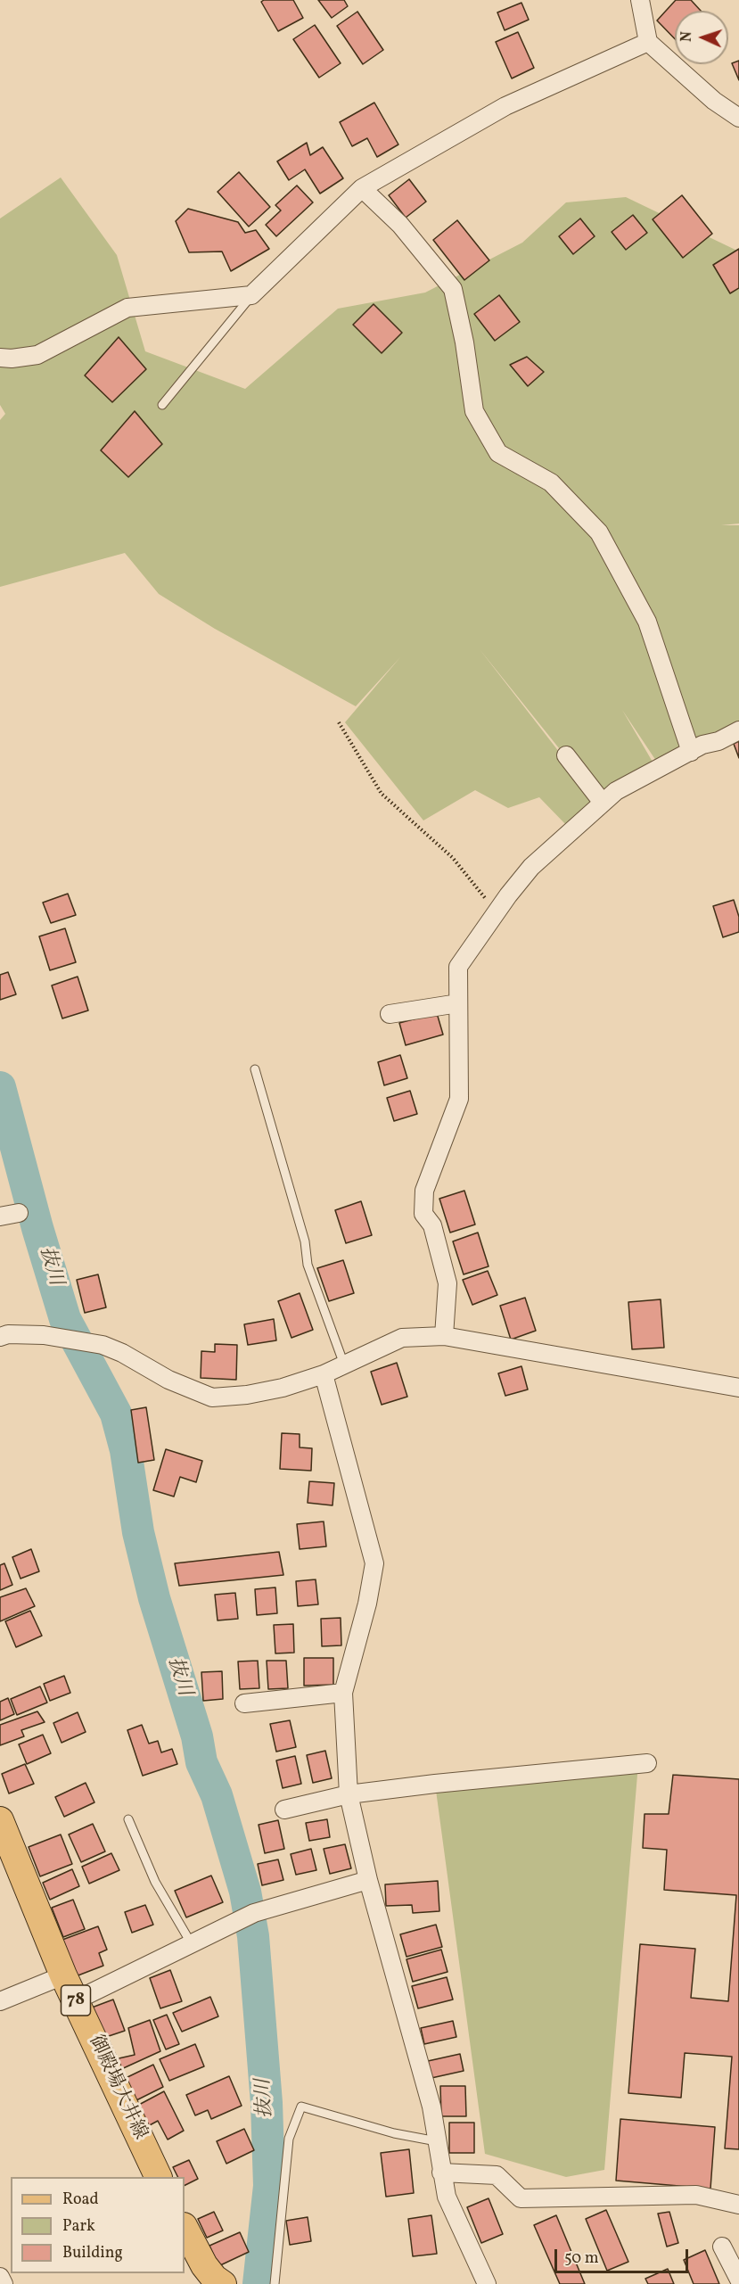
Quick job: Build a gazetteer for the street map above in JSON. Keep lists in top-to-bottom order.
{
  "streets": {
    "main road": ["78", "御殿場大井線"]
  },
  "water": ["抜川"],
  "legend": ["Road", "Park", "Building"],
  "scale_bar": "50 m",
  "north": "left"
}
